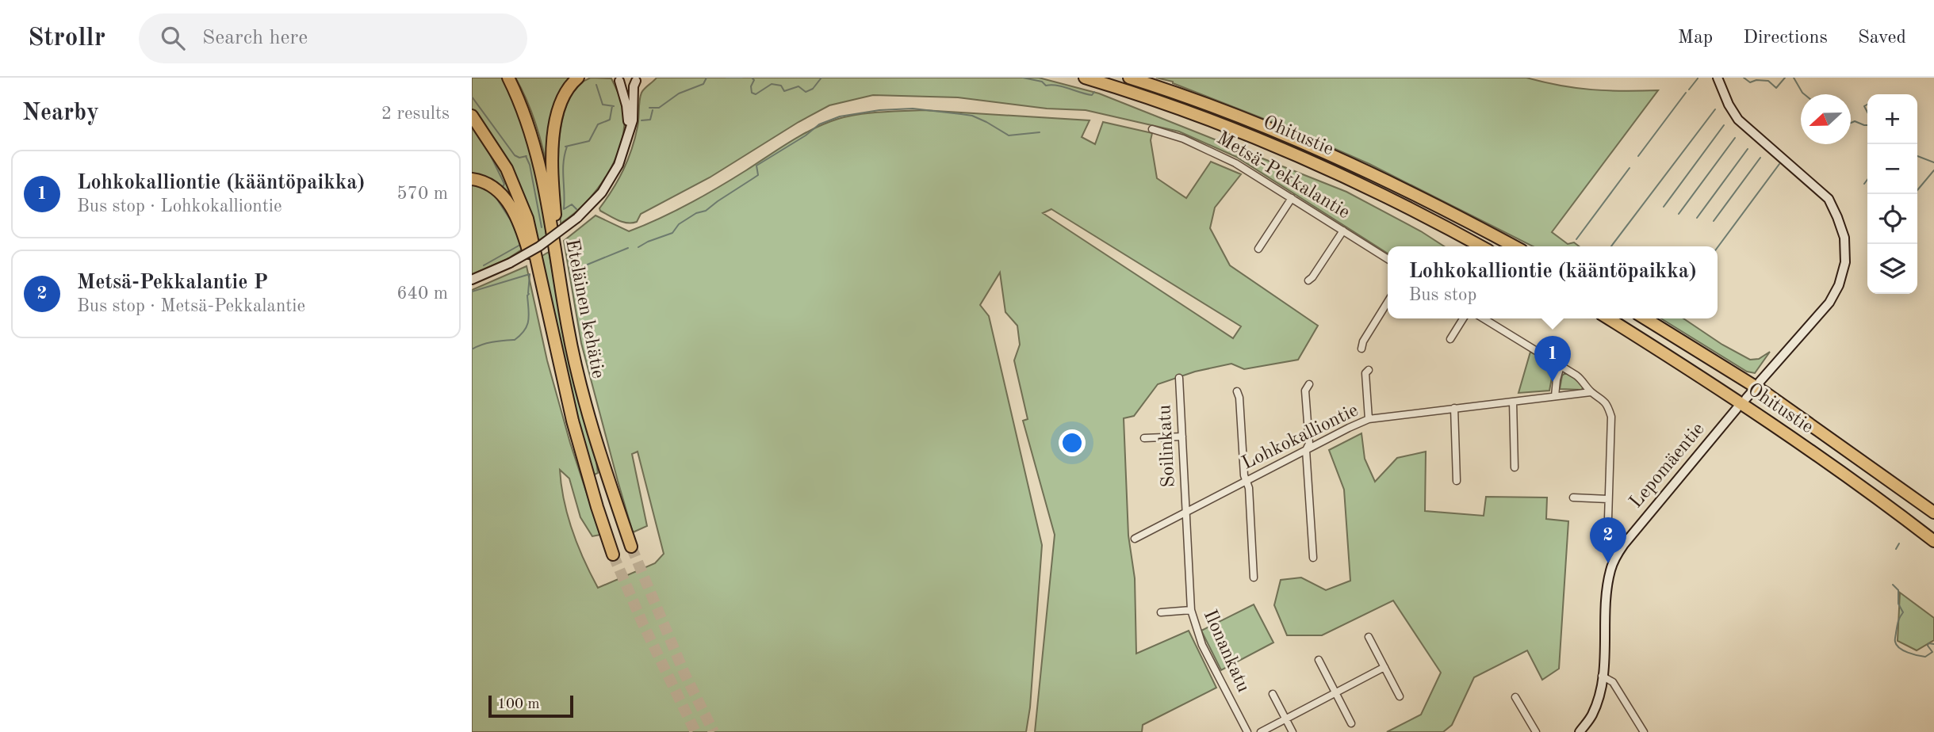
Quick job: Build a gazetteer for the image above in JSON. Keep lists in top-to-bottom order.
{
  "streets": {
    "highway": ["Ohitustie", "Eteläinen kehätie"],
    "street": [
      "Metsä-Pekkalantie",
      "Lohkokalliontie",
      "Soilinkatu",
      "Lepomäentie",
      "Ilonankatu"
    ]
  },
  "crossings": [
    ["Lohkokalliontie", "Soilinkatu"],
    ["Lohkokalliontie", "Ilonankatu"],
    ["Soilinkatu", "Ilonankatu"]
  ],
  "scale_bar": "100 m",
  "north": "left",
  "page": {
    "header": "Strollr",
    "search": "Search here",
    "nav": ["Map", "Directions", "Saved"],
    "heading": ["Nearby", "2 results"],
    "map_buttons": ["+", "−"],
    "list": [
      {
        "mark": "1",
        "name": "Lohkokalliontie (kääntöpaikka)",
        "note": "Bus stop · Lohkokalliontie",
        "value": "570 m"
      },
      {
        "mark": "2",
        "name": "Metsä-Pekkalantie P",
        "note": "Bus stop · Metsä-Pekkalantie",
        "value": "640 m"
      }
    ],
    "popup": ["Lohkokalliontie (kääntöpaikka)", "Bus stop"],
    "pins": ["1", "2"],
    "scale": "100 m"
  }
}
